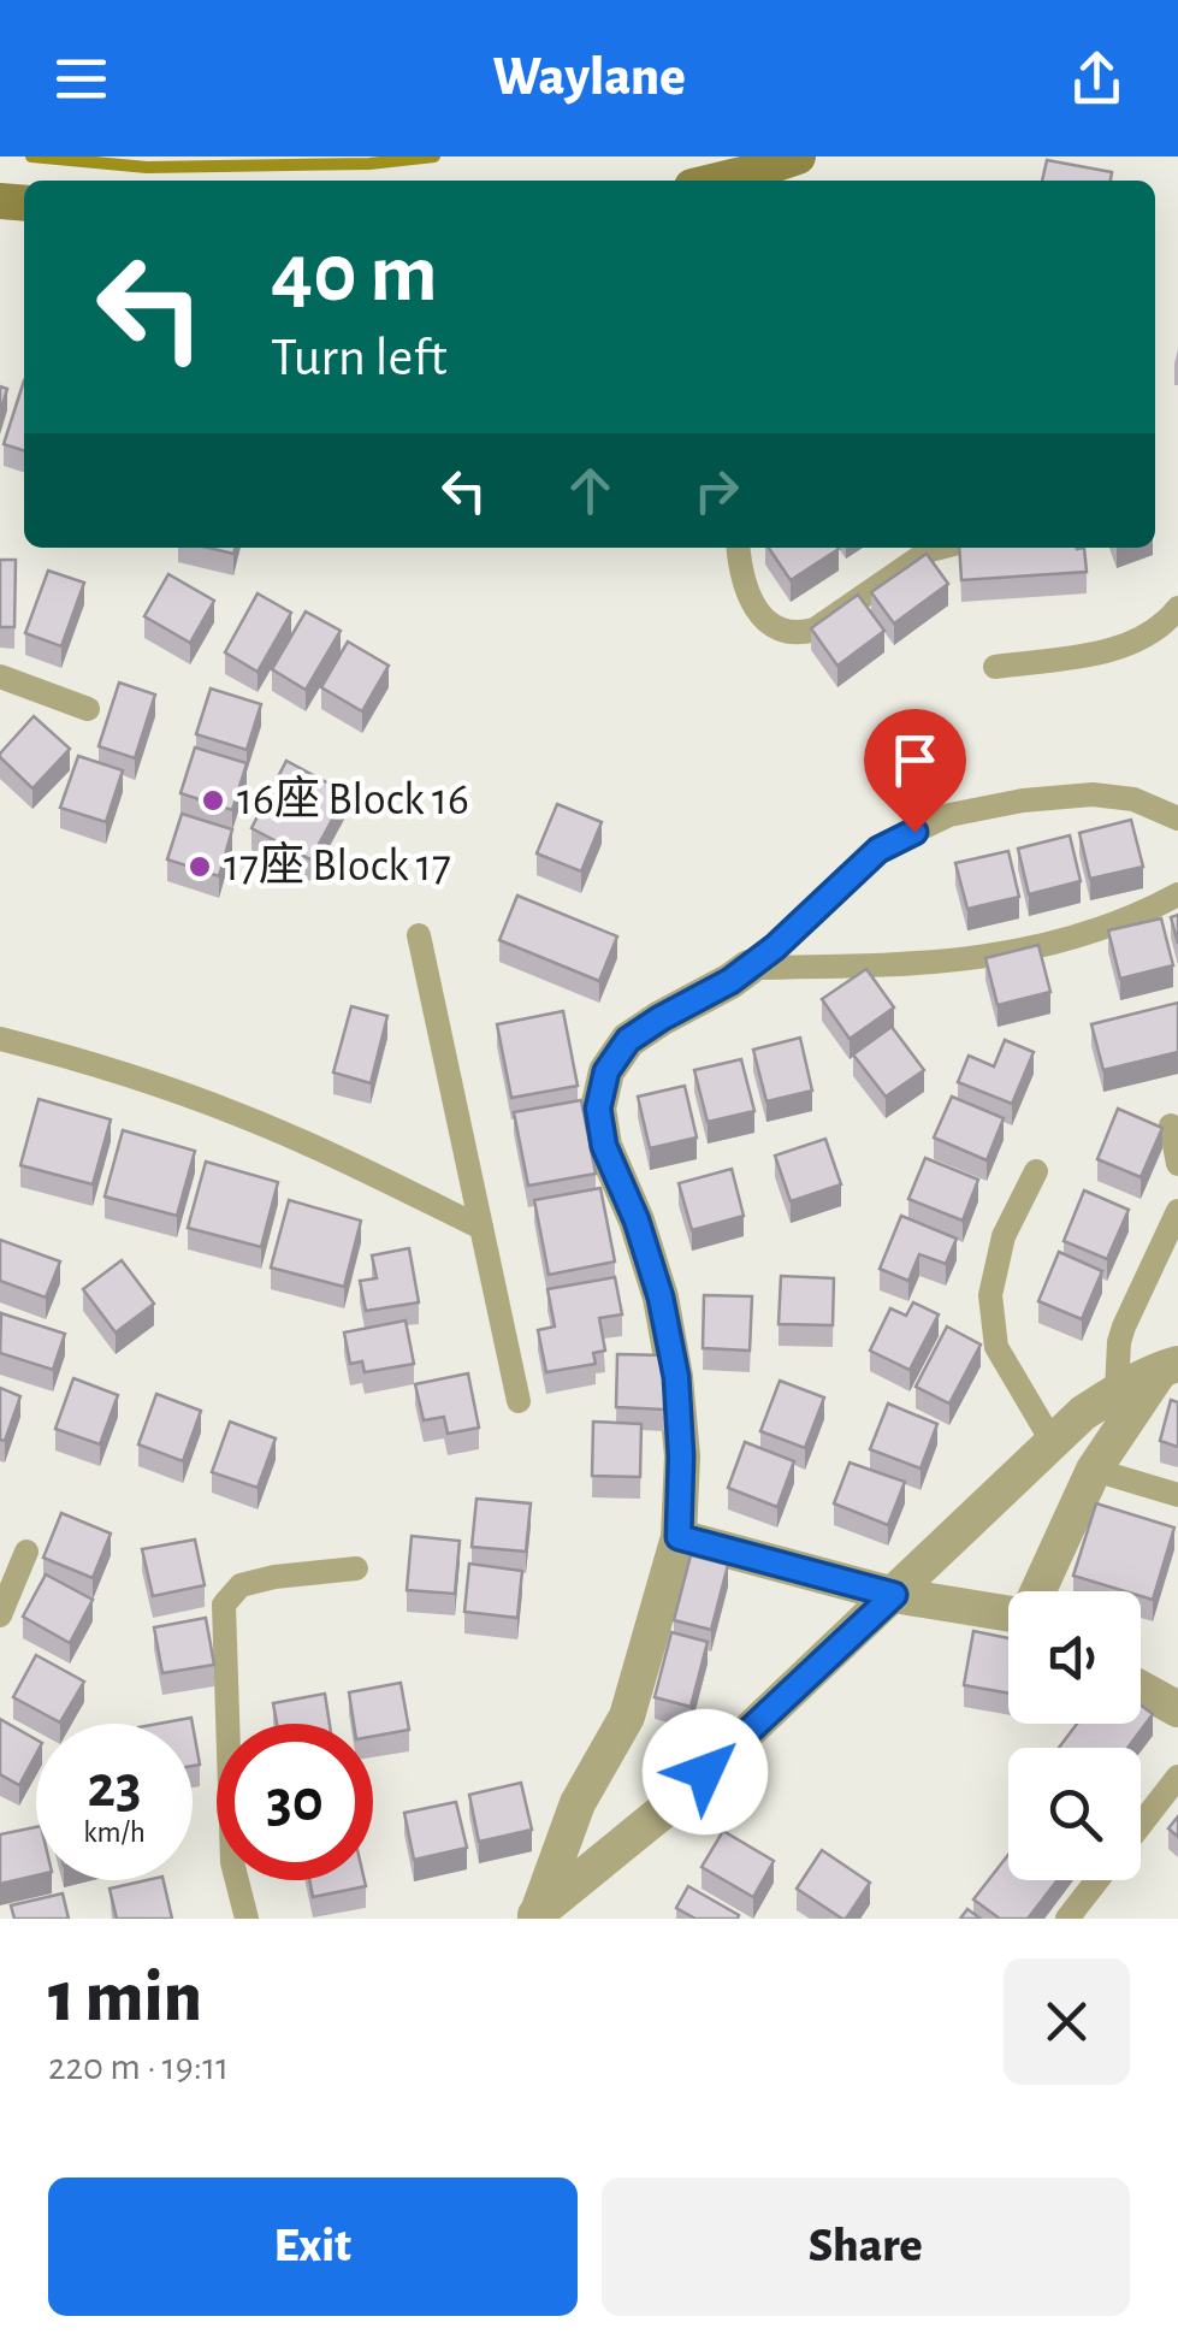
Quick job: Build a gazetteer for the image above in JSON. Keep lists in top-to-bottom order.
{
  "places": ["16座 Block 16", "17座 Block 17"],
  "page": {
    "header": "Waylane",
    "turn": ["40 m", "Turn left"],
    "speed": "23 km/h",
    "limit": "30",
    "heading": ["1 min", "220 m · 19:11"],
    "buttons": ["Exit", "Share"]
  }
}
